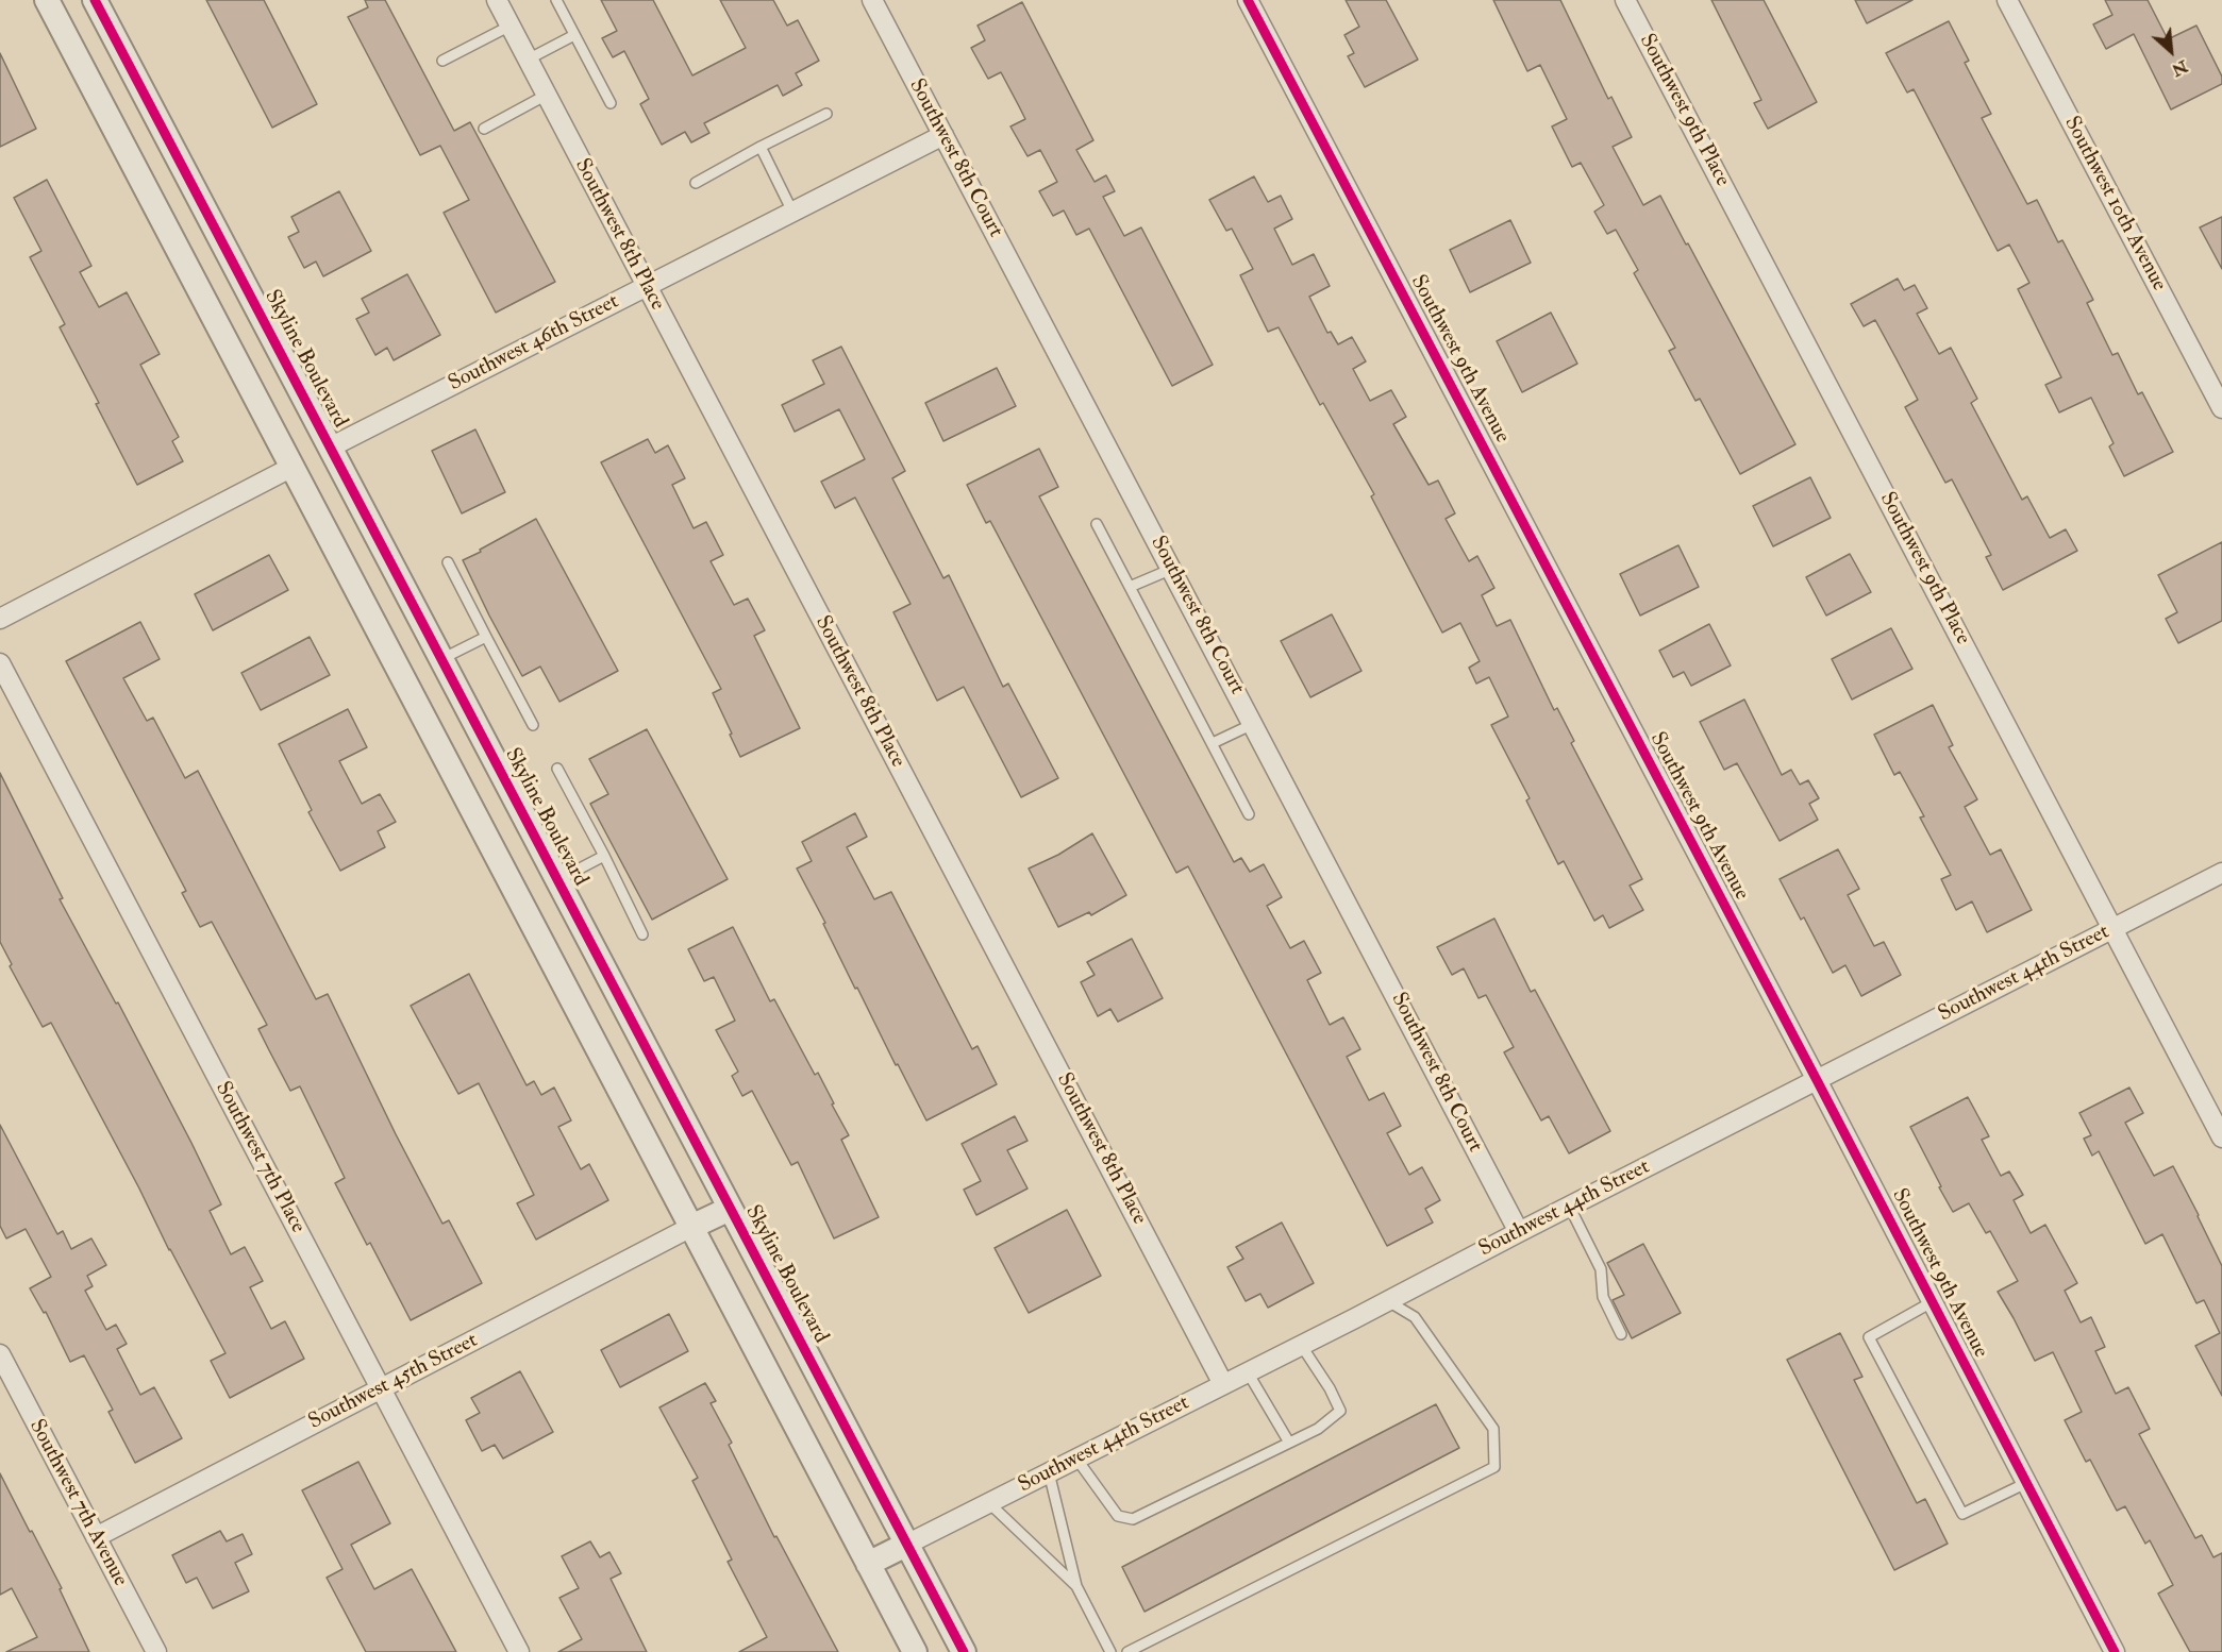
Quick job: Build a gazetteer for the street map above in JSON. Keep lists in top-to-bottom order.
{
  "streets": {
    "street": [
      "Southwest 9th Place",
      "Southwest 8th Court",
      "Southwest 10th Avenue",
      "Southwest 8th Place",
      "Southwest 46th Street",
      "Skyline Boulevard",
      "Southwest 9th Avenue",
      "Southwest 44th Street",
      "Southwest 7th Place",
      "Southwest 45th Street",
      "Southwest 7th Avenue"
    ]
  },
  "crossings": [
    ["Southwest 9th Place", "Southwest 44th Street"],
    ["Southwest 8th Court", "Southwest 46th Street"],
    ["Southwest 8th Court", "Southwest 44th Street"],
    ["Southwest 8th Place", "Southwest 46th Street"],
    ["Southwest 8th Place", "Southwest 44th Street"],
    ["Southwest 46th Street", "Skyline Boulevard"],
    ["Skyline Boulevard", "Southwest 44th Street"],
    ["Southwest 9th Avenue", "Southwest 44th Street"],
    ["Southwest 7th Place", "Southwest 45th Street"],
    ["Southwest 45th Street", "Southwest 7th Avenue"]
  ],
  "north": "bottom right"
}
